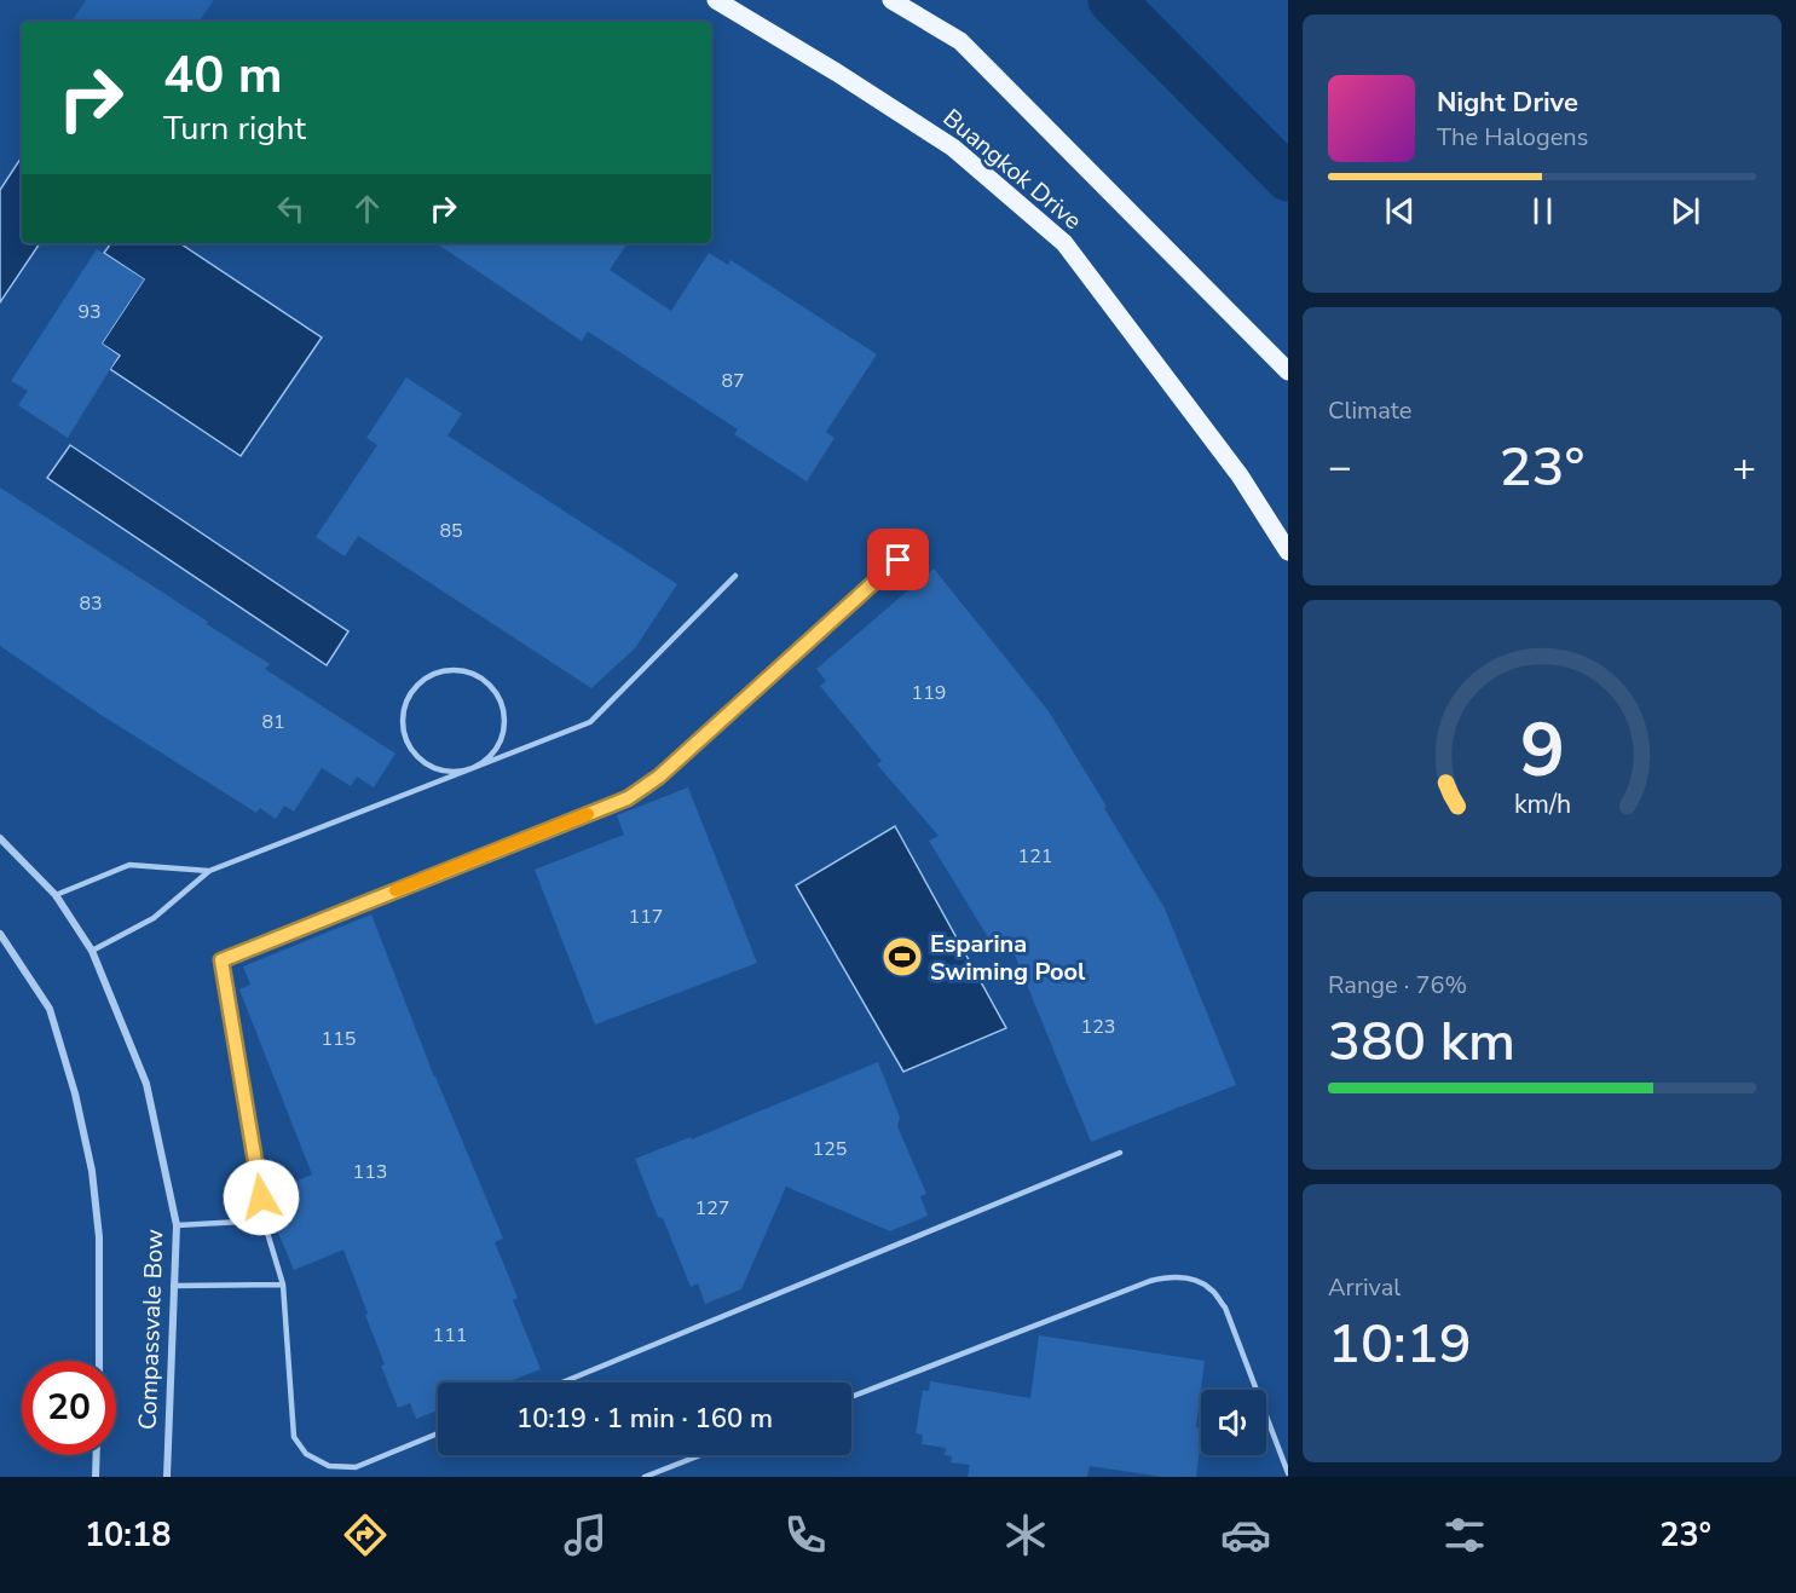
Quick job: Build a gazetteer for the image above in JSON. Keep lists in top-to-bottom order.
{
  "streets": {
    "main road": ["Buangkok Drive"],
    "street": ["Compassvale Bow"]
  },
  "places": {
    "sports": ["Esparina Swiming Pool"]
  },
  "house_numbers": [
    "93",
    "87",
    "85",
    "83",
    "119",
    "81",
    "121",
    "117",
    "123",
    "115",
    "125",
    "113",
    "127",
    "111"
  ],
  "page": {
    "turn": ["40 m", "Turn right"],
    "song": ["Night Drive", "The Halogens"],
    "tile": [
      "Climate",
      ["Range · 76%", "380 km"],
      ["Arrival", "10:19"]
    ],
    "heat": ["−", "23°", "+"],
    "limit": "20",
    "trip": "10:19 · 1 min · 160 m",
    "tabs": ["10:18", "23°"],
    "gauge": ["9", "km/h"]
  }
}
